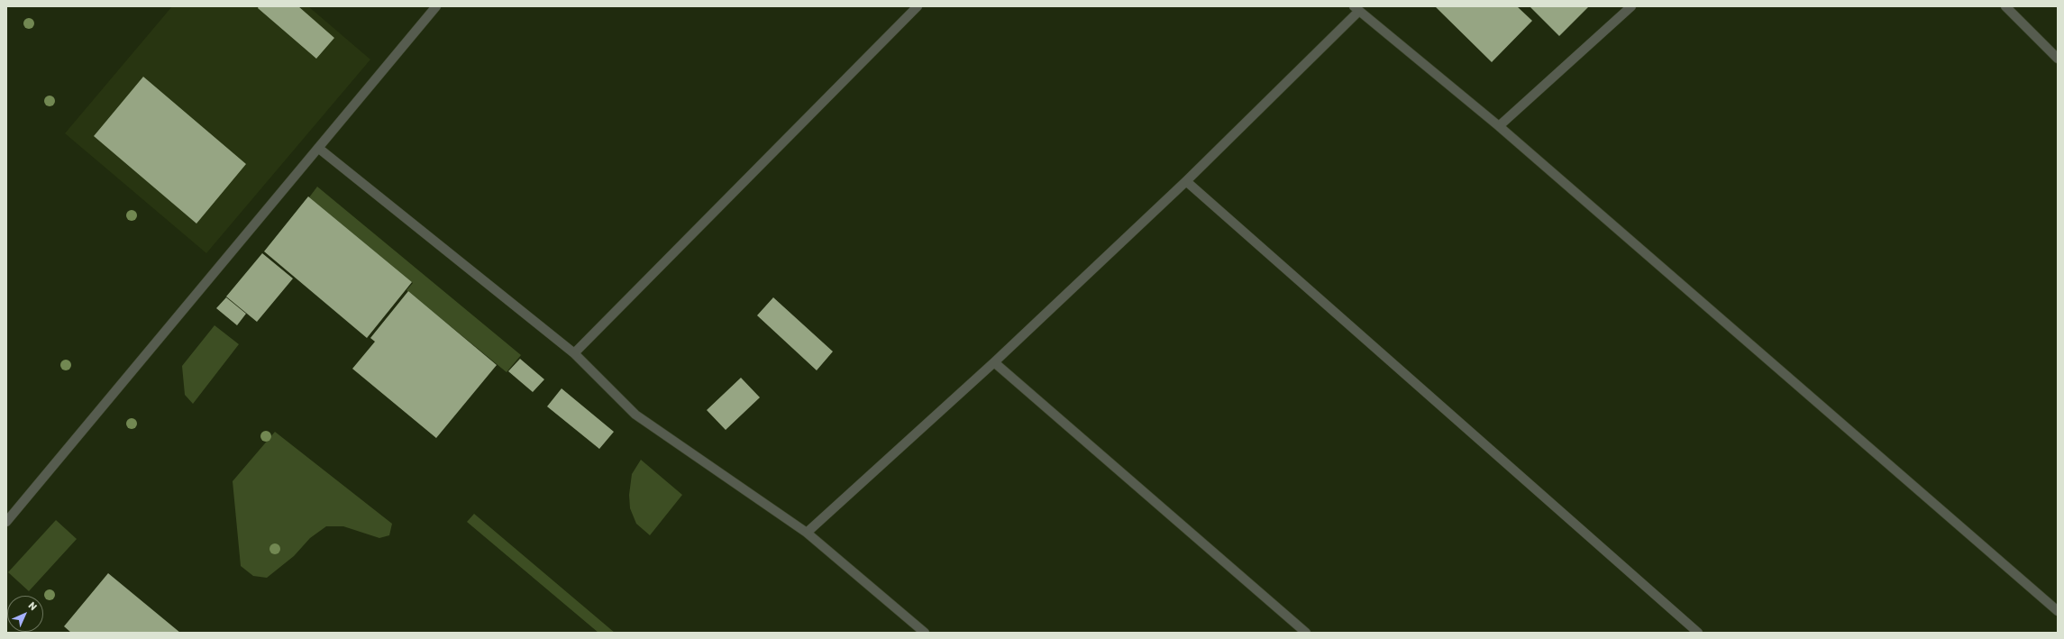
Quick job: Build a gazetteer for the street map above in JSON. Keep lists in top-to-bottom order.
{
  "north": "top right"
}
